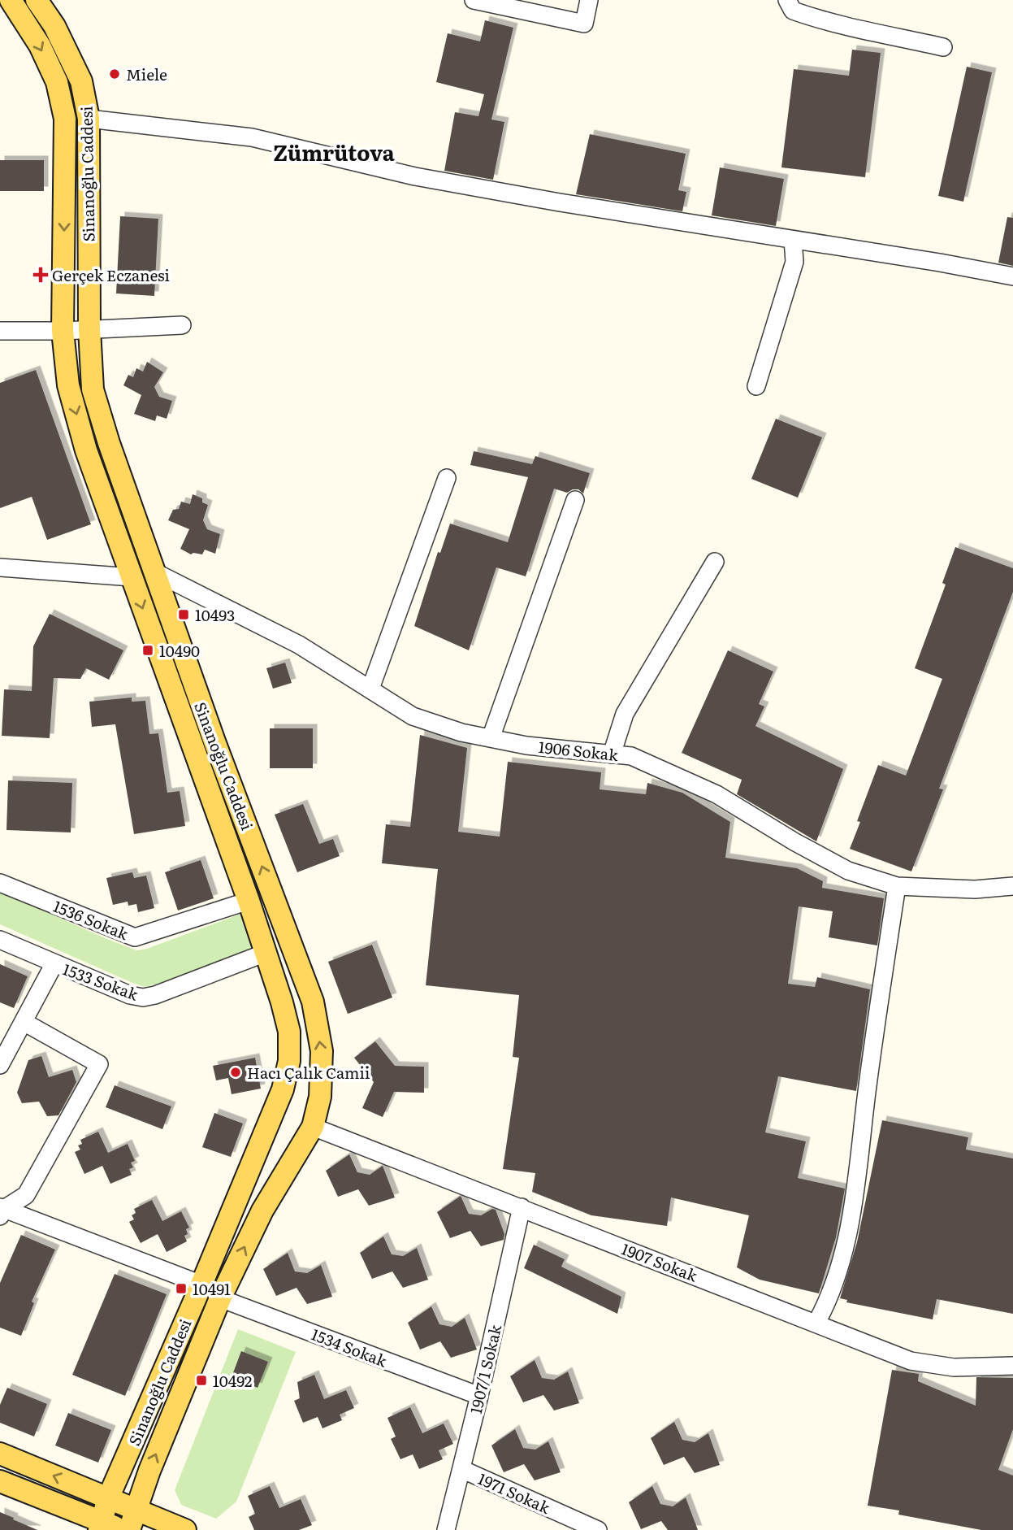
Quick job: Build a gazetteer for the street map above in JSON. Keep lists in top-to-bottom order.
{
  "streets": {
    "main road": ["Si̇nanoğlu Caddesi"],
    "street": [
      "1906 Sokak",
      "1536 Sokak",
      "1533 Sokak",
      "1907 Sokak",
      "1534 Sokak",
      "1907/1 Sokak",
      "1971 Sokak"
    ]
  },
  "crossings": [
    ["Si̇nanoğlu Caddesi", "1906 Sokak"],
    ["Si̇nanoğlu Caddesi", "1536 Sokak"],
    ["Si̇nanoğlu Caddesi", "1533 Sokak"],
    ["Si̇nanoğlu Caddesi", "1907 Sokak"],
    ["Si̇nanoğlu Caddesi", "1534 Sokak"],
    ["1907 Sokak", "1907/1 Sokak"],
    ["1534 Sokak", "1907/1 Sokak"],
    ["1907/1 Sokak", "1971 Sokak"]
  ],
  "districts": ["Zümrütova"],
  "places": {
    "other": ["Miele", "Hacı Çalık Camii"],
    "health": ["Gerçek Eczanesi"],
    "transit": [
      "10493",
      "10490",
      "10491",
      "10492"
    ]
  }
}
